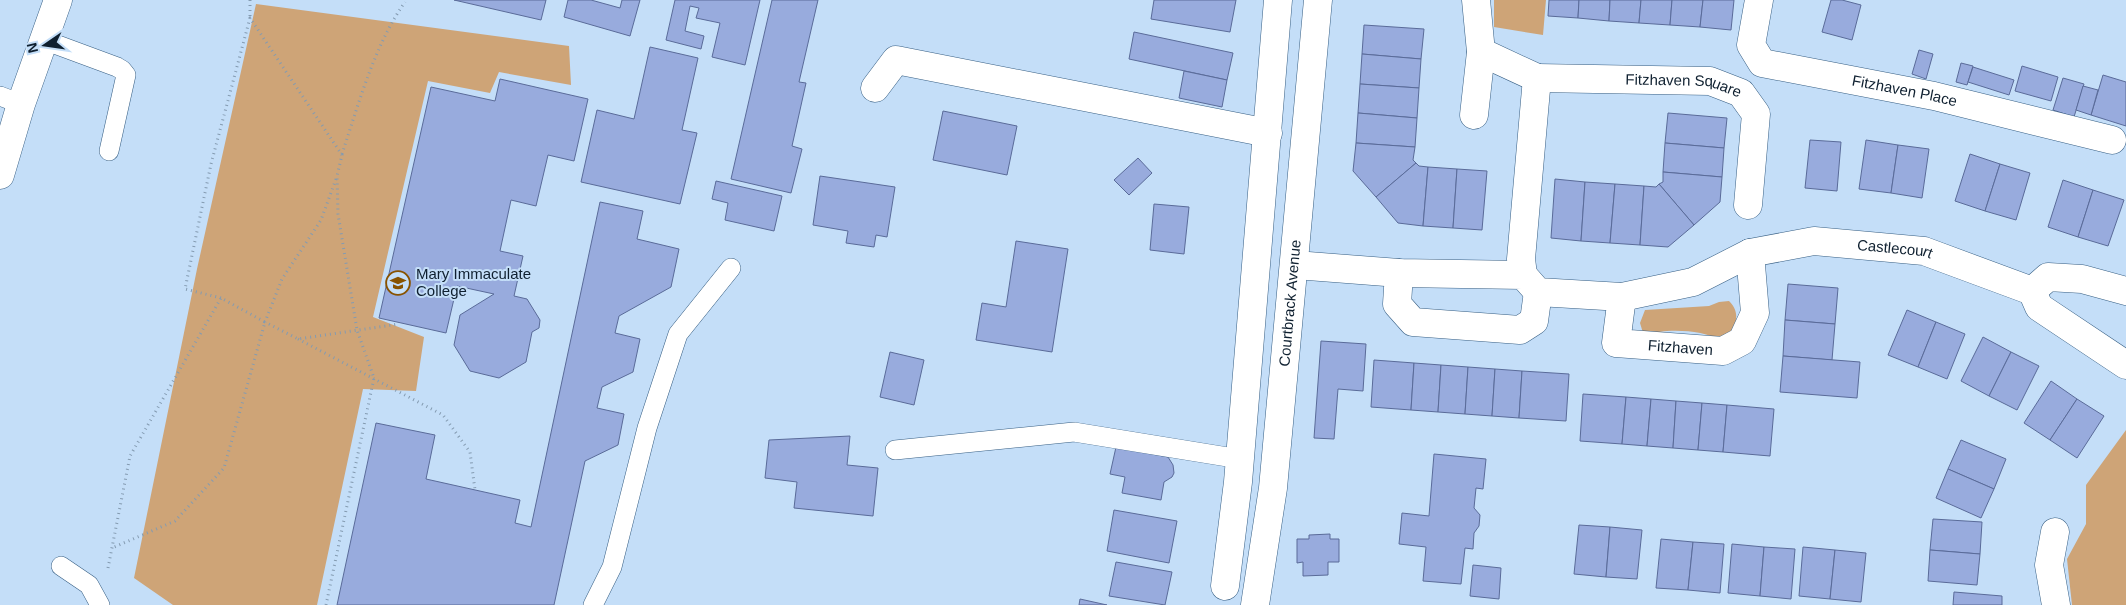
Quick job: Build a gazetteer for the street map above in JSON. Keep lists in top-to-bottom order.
{
  "streets": {
    "street": [
      "Fitzhaven Square",
      "Fitzhaven Place",
      "Castlecourt",
      "Courtbrack Avenue",
      "Fitzhaven"
    ]
  },
  "crossings": [
    ["Castlecourt", "Fitzhaven"]
  ],
  "places": {
    "school or university": ["Mary Immaculate College"]
  },
  "north": "left"
}
